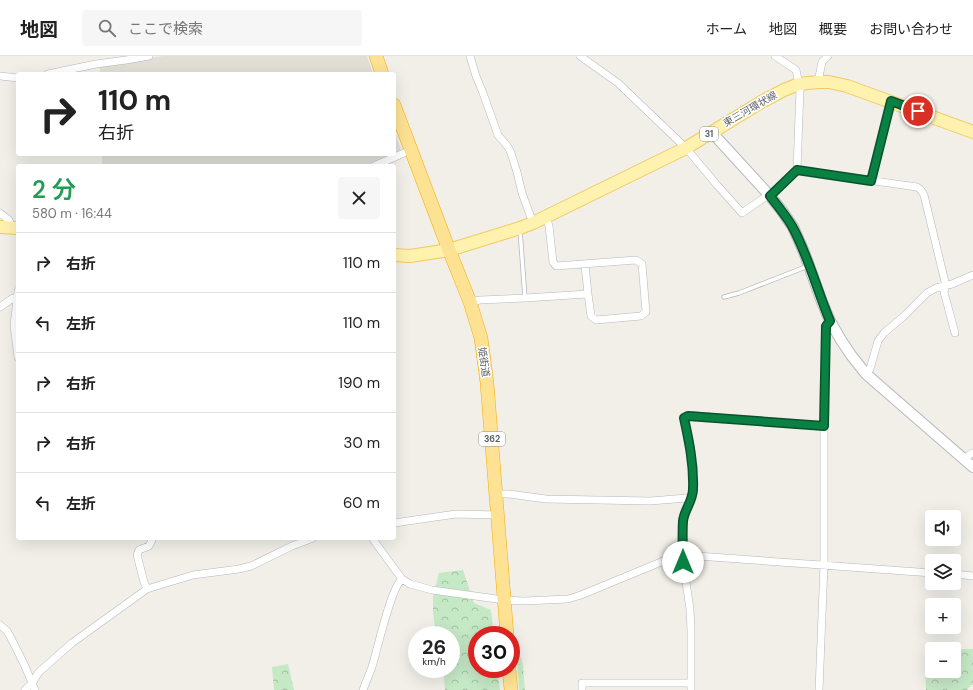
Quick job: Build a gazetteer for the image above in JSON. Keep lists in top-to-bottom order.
{
  "streets": {
    "highway": ["姫街道", "362"],
    "main road": ["東三河環状線", "31"]
  },
  "crossings": [
    ["東三河環状線", "姫街道"]
  ],
  "page": {
    "header": "地図",
    "search": "ここで検索",
    "nav": [
      "ホーム",
      "地図",
      "概要",
      "お問い合わせ"
    ],
    "turn": ["110 m", "右折"],
    "heading": ["2 分", "580 m · 16:44"],
    "list": [
      {
        "name": "右折",
        "value": "110 m"
      },
      {
        "name": "左折",
        "value": "110 m"
      },
      {
        "name": "右折",
        "value": "190 m"
      },
      {
        "name": "右折",
        "value": "30 m"
      },
      {
        "name": "左折",
        "value": "60 m"
      }
    ],
    "map_buttons": ["+", "−"],
    "speed": "26 km/h",
    "limit": "30"
  }
}
